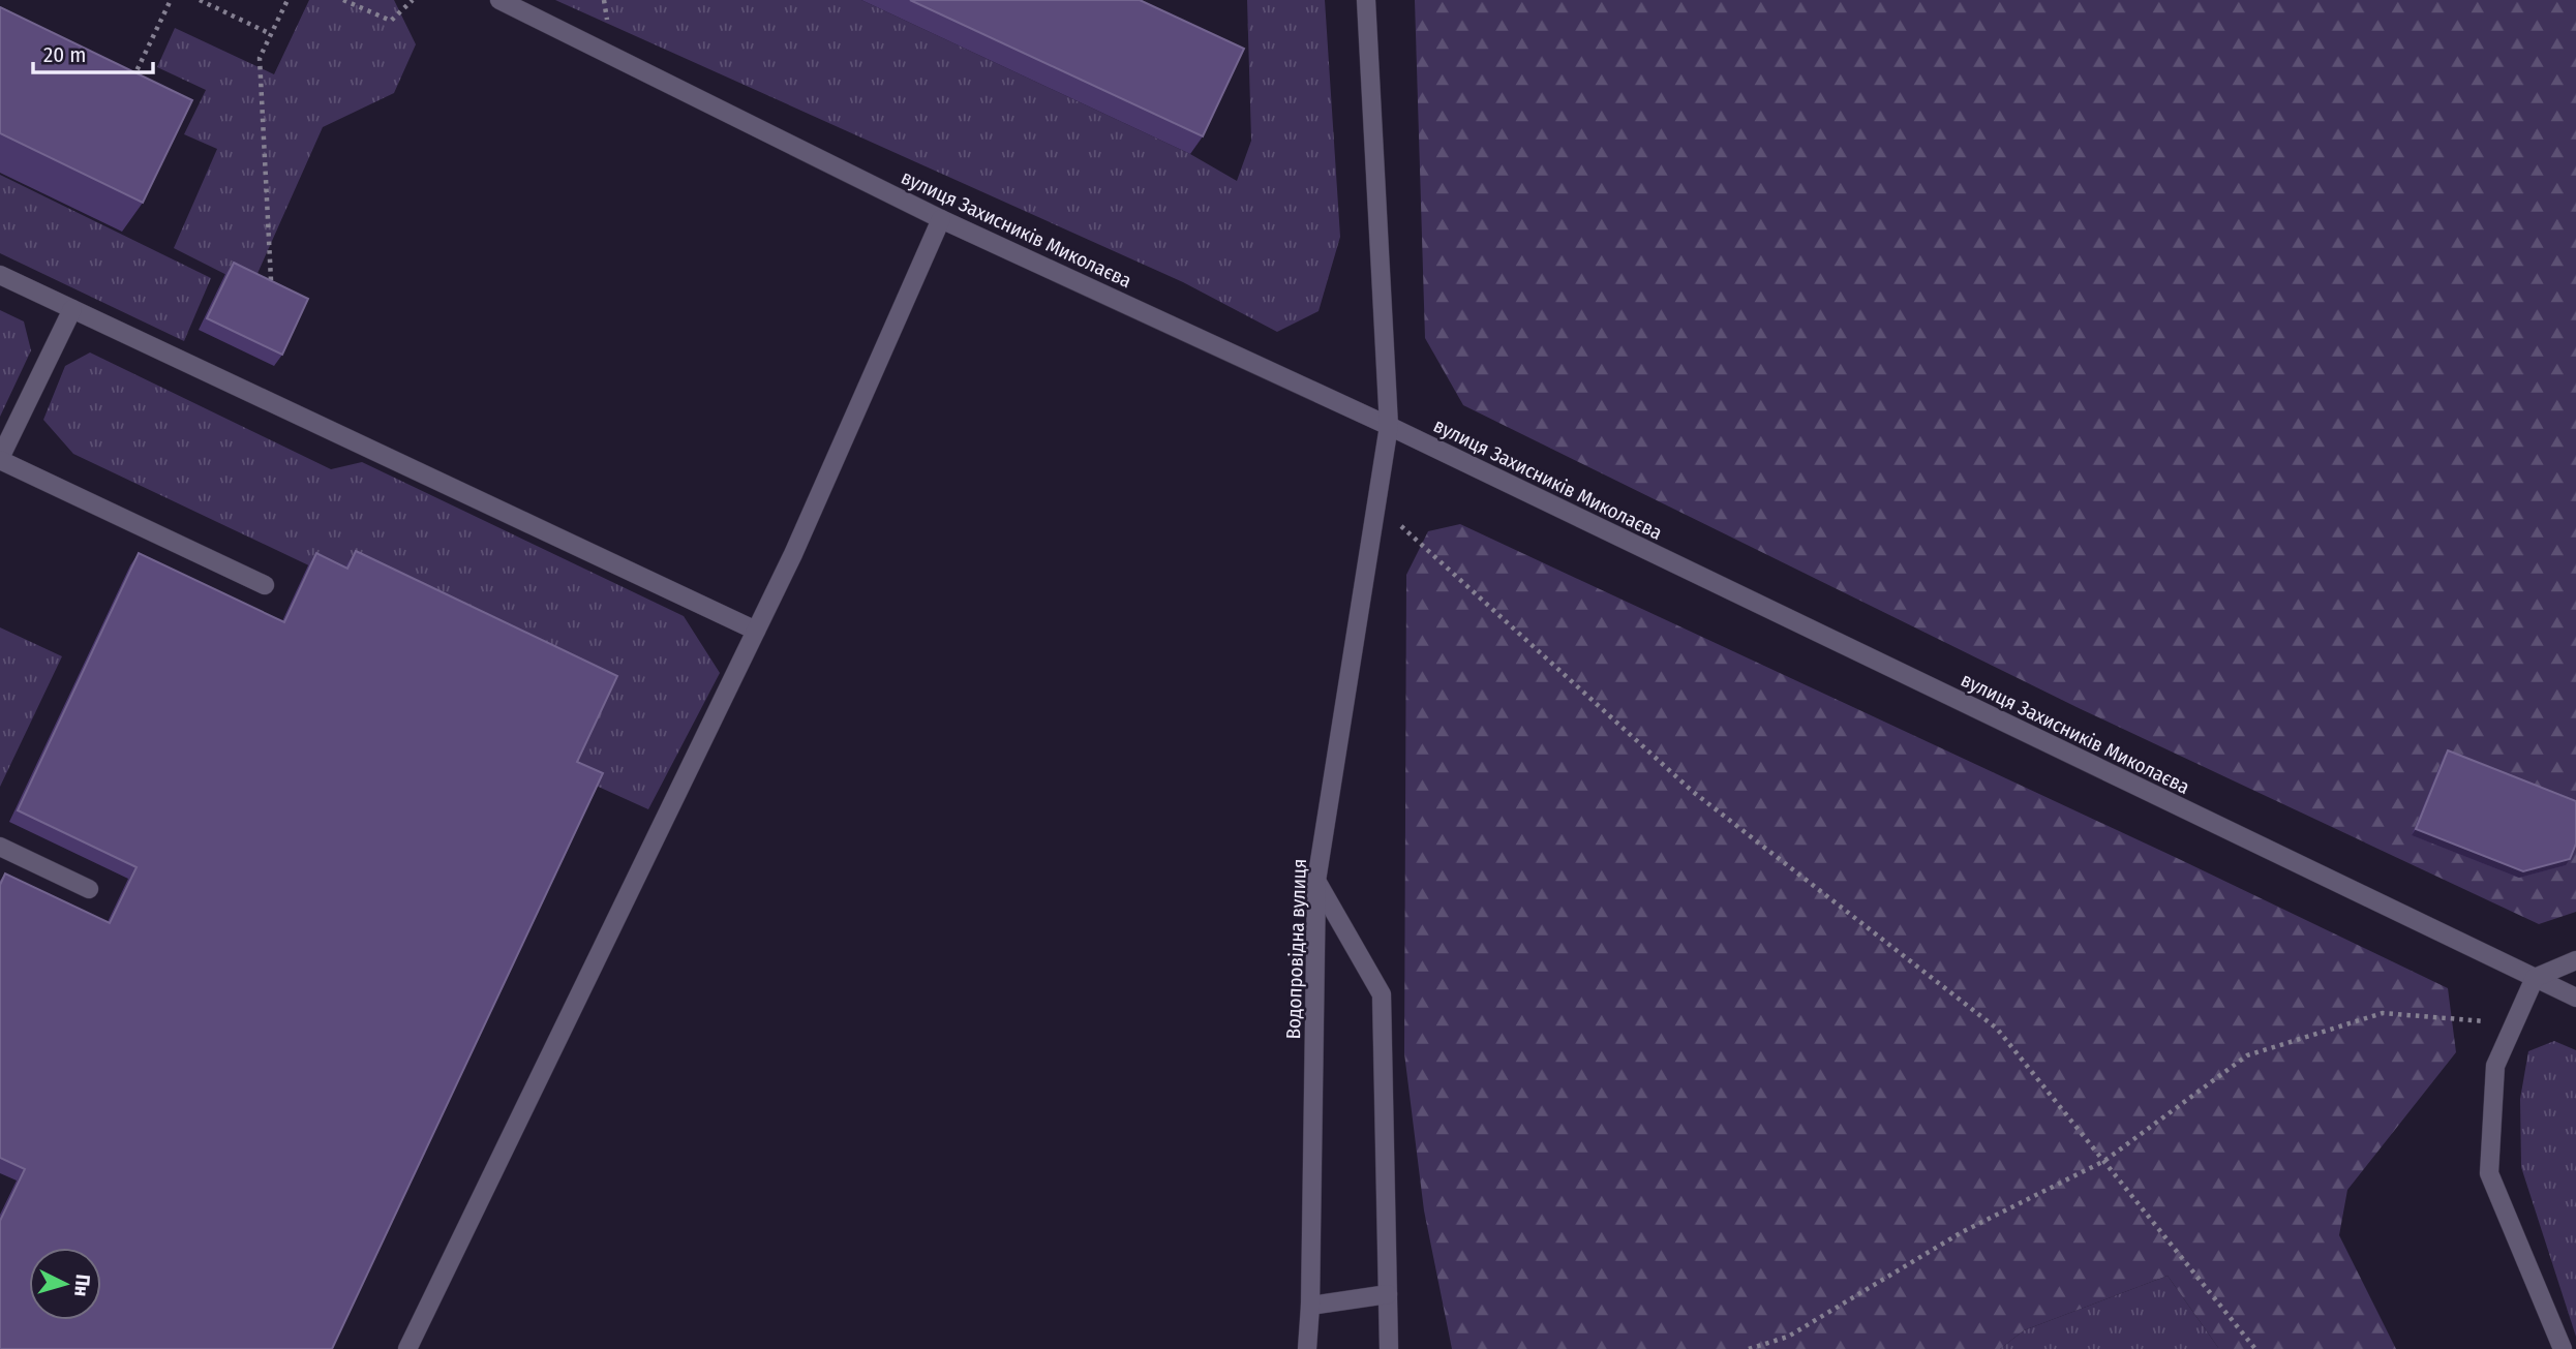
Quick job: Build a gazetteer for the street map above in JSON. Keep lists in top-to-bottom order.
{
  "streets": {
    "street": ["вулиця Захисників Миколаєва", "Водопровідна вулиця"]
  },
  "crossings": [
    ["вулиця Захисників Миколаєва", "Водопровідна вулиця"]
  ],
  "scale_bar": "20 m",
  "north": "right"
}
